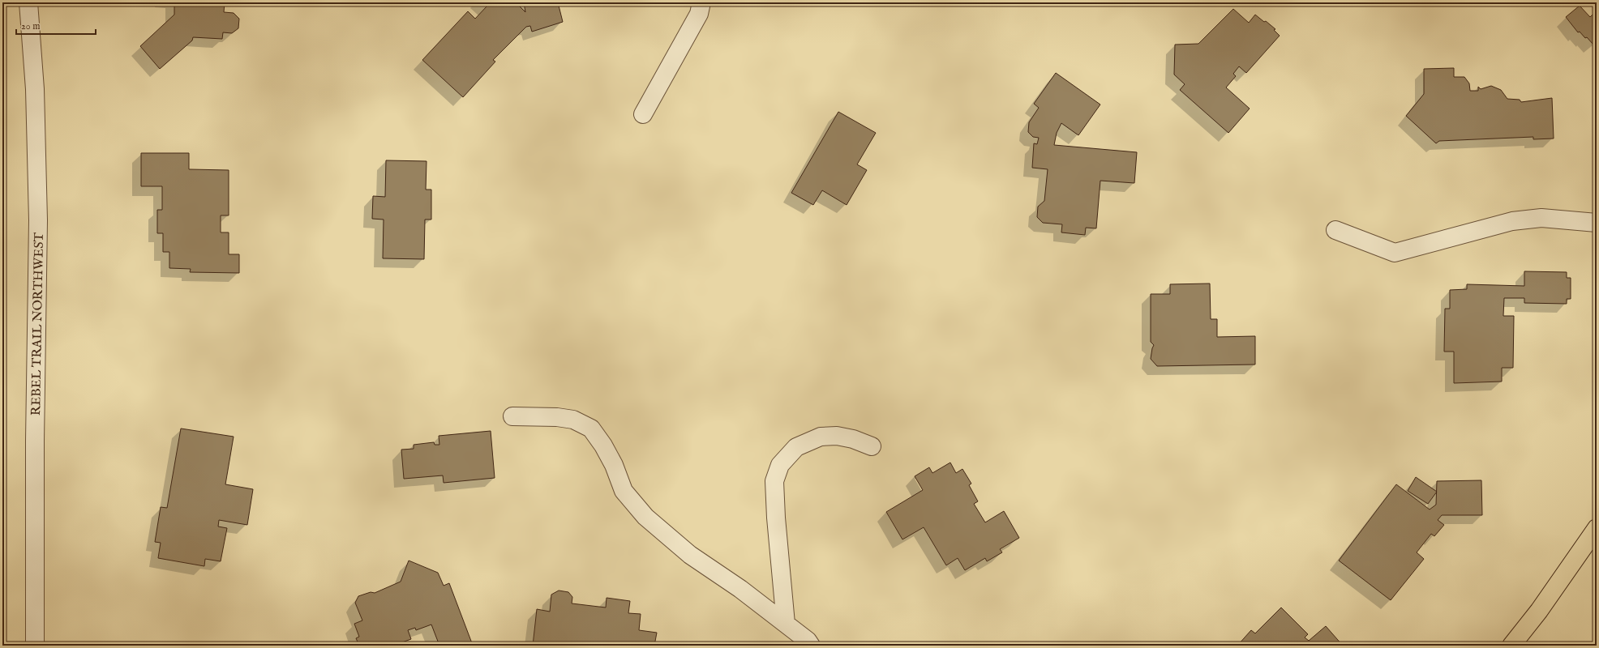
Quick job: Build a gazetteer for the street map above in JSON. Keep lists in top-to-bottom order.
{
  "streets": {
    "street": ["REBEL TRAIL NORTHWEST"]
  },
  "scale_bar": "20 m"
}
